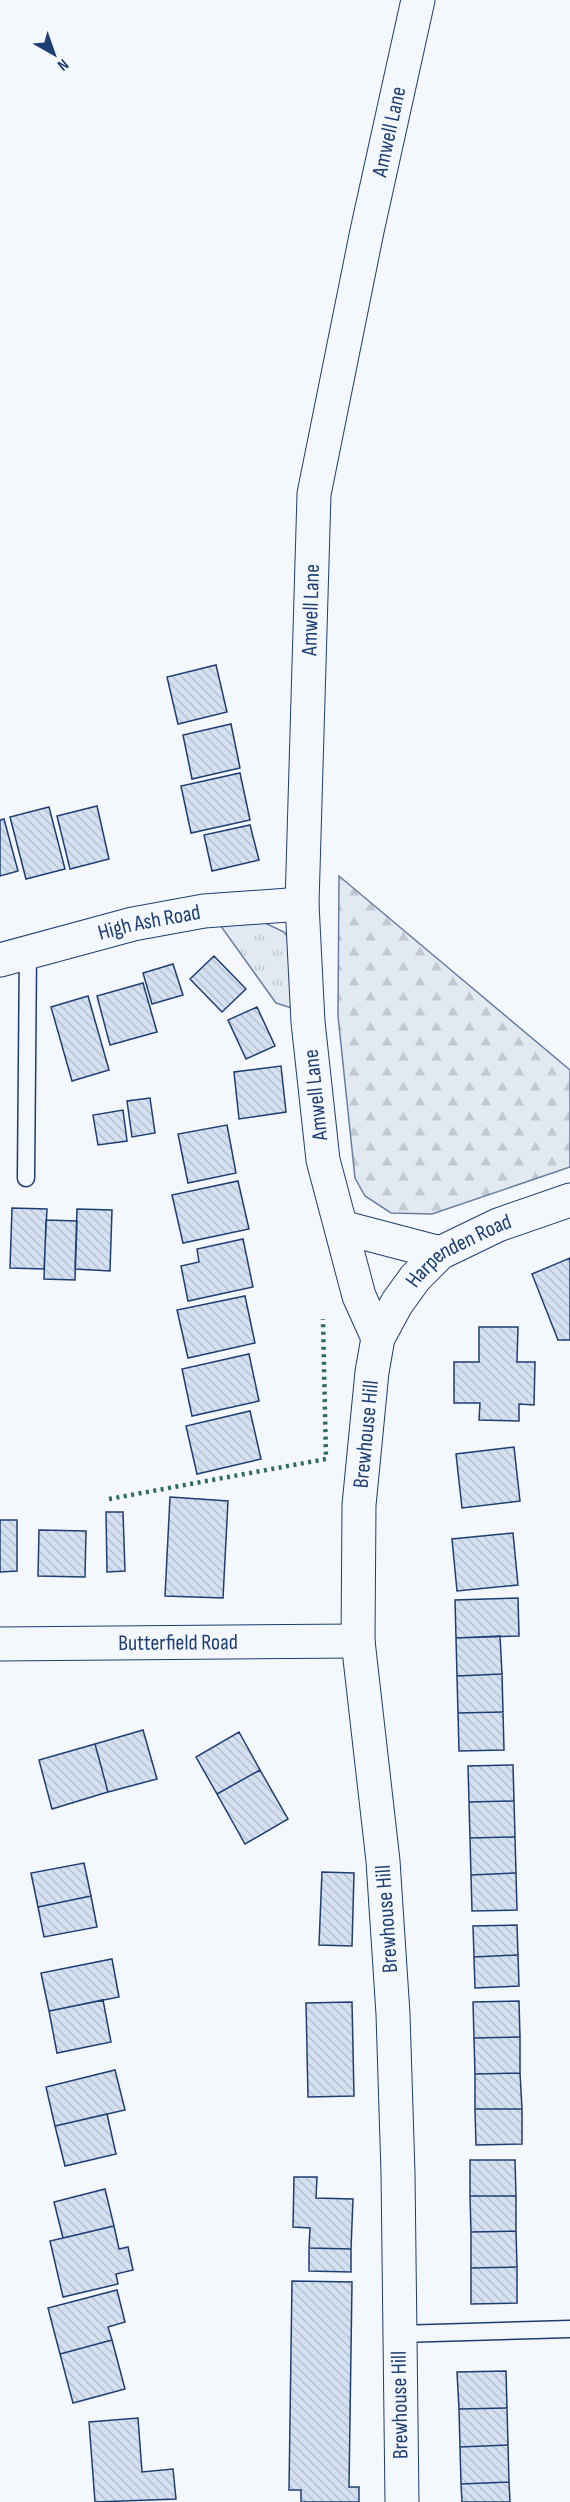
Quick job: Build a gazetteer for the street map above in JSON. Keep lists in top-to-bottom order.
{
  "streets": {
    "street": [
      "Amwell Lane",
      "High Ash Road",
      "Harpenden Road",
      "Brewhouse Hill",
      "Butterfield Road"
    ]
  },
  "crossings": [
    ["Amwell Lane", "High Ash Road"],
    ["Amwell Lane", "Harpenden Road"],
    ["Amwell Lane", "Brewhouse Hill"],
    ["Harpenden Road", "Brewhouse Hill"],
    ["Brewhouse Hill", "Butterfield Road"]
  ],
  "north": "bottom right"
}
